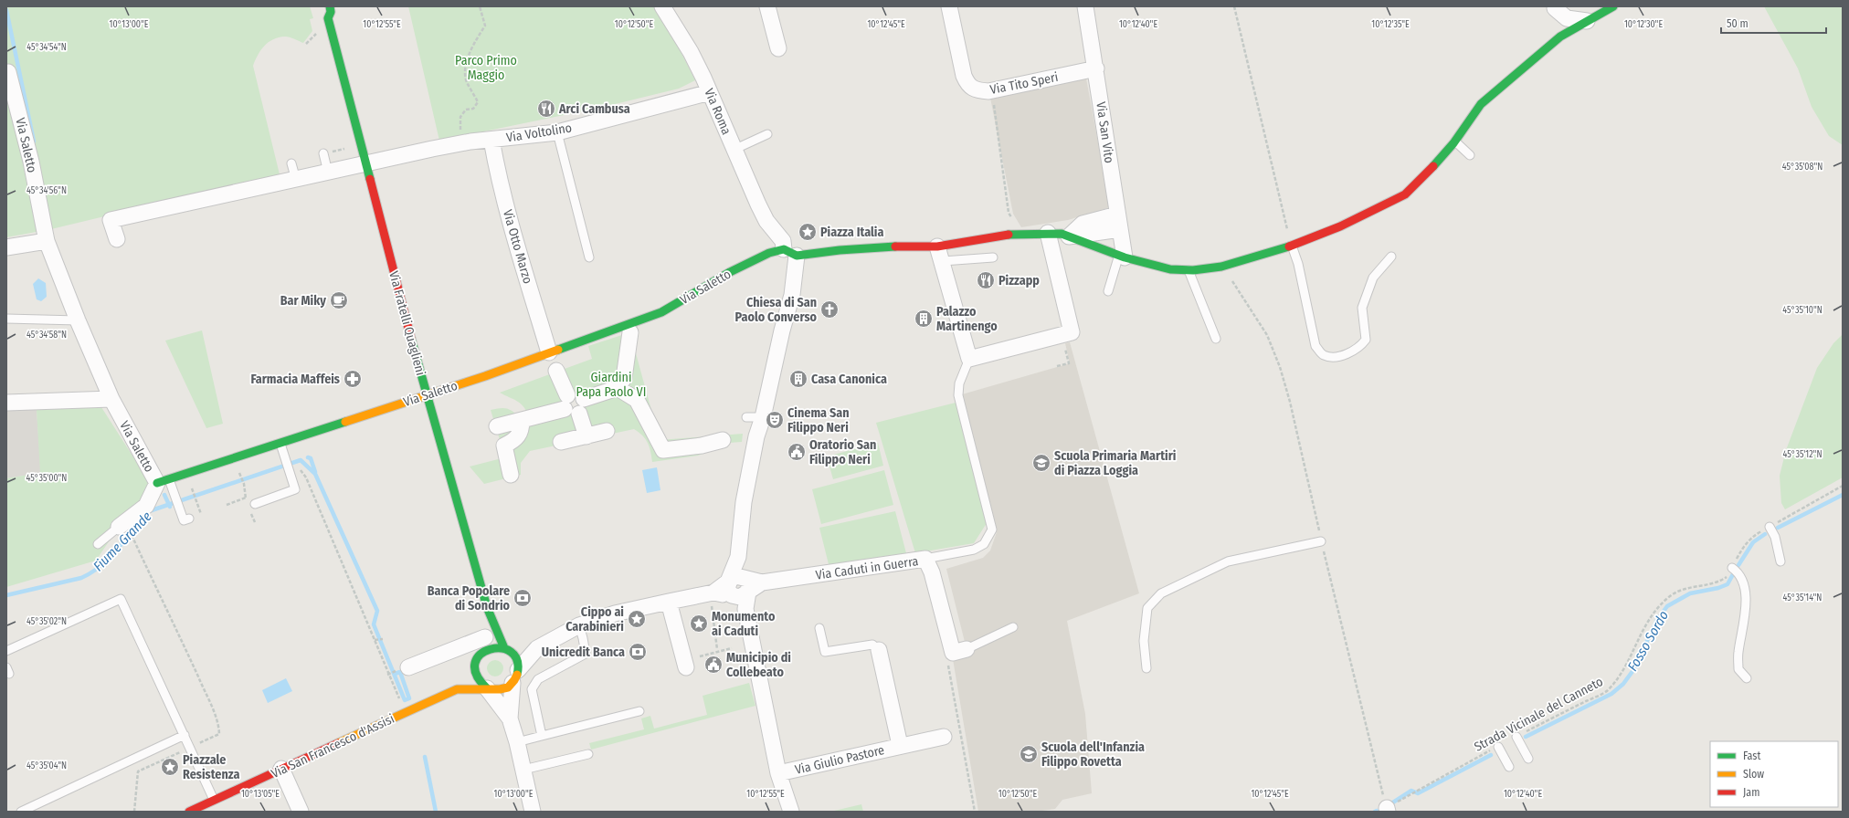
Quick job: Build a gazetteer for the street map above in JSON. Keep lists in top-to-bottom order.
{
  "streets": {
    "street": [
      "Via Tito Speri",
      "Via Roma",
      "Via Voltolino",
      "Via San Vito",
      "Via Saletto",
      "Via Otto Marzo",
      "Via Fratelli Quaglieni",
      "Via Caduti in Guerra",
      "Via San Francesco d'Assisi",
      "Via Giulio Pastore"
    ],
    "path": ["Strada Vicinale del Canneto"]
  },
  "crossings": [
    ["Via Tito Speri", "Via San Vito"],
    ["Via Roma", "Via Voltolino"],
    ["Via Roma", "Via Saletto"],
    ["Via Voltolino", "Via Otto Marzo"],
    ["Via Voltolino", "Via Fratelli Quaglieni"],
    ["Via Saletto", "Via Otto Marzo"],
    ["Via Saletto", "Via Fratelli Quaglieni"],
    ["Via Fratelli Quaglieni", "Via San Francesco d'Assisi"],
    ["Via Caduti in Guerra", "Via San Francesco d'Assisi"]
  ],
  "water": ["Fiume Grande", "Fosso Sordo"],
  "parks": ["Parco Primo Maggio", "Giardini Papa Paolo VI"],
  "places": {
    "restaurant": ["Arci Cambusa", "Pizzapp"],
    "place": [
      "Piazza Italia",
      "Cippo ai Carabinieri",
      "Monumento ai Caduti",
      "Piazzale Resistenza"
    ],
    "cafe": ["Bar Miky"],
    "church": ["Chiesa di San Paolo Converso"],
    "building": ["Palazzo Martinengo", "Casa Canonica"],
    "pharmacy": ["Farmacia Maffeis"],
    "theatre": ["Cinema San Filippo Neri"],
    "public building": ["Oratorio San Filippo Neri", "Municipio di Collebeato"],
    "school or university": ["Scuola Primaria Martiri di Piazza Loggia", "Scuola dell'Infanzia Filippo Rovetta"],
    "bank": ["Banca Popolare di Sondrio", "Unicredit Banca"]
  },
  "legend": ["Fast", "Slow", "Jam"],
  "scale_bar": "50 m",
  "coordinates": [
    "10°12'40\"E",
    "10°12'30\"E",
    "10°13'00\"E",
    "10°12'55\"E",
    "10°12'50\"E",
    "10°12'45\"E",
    "10°12'35\"E",
    "45°34'54\"N",
    "45°35'08\"N",
    "45°34'56\"N",
    "45°35'10\"N",
    "45°34'58\"N",
    "45°35'12\"N",
    "45°35'00\"N",
    "45°35'14\"N",
    "45°35'02\"N",
    "45°35'04\"N",
    "10°13'05\"E"
  ]
}
